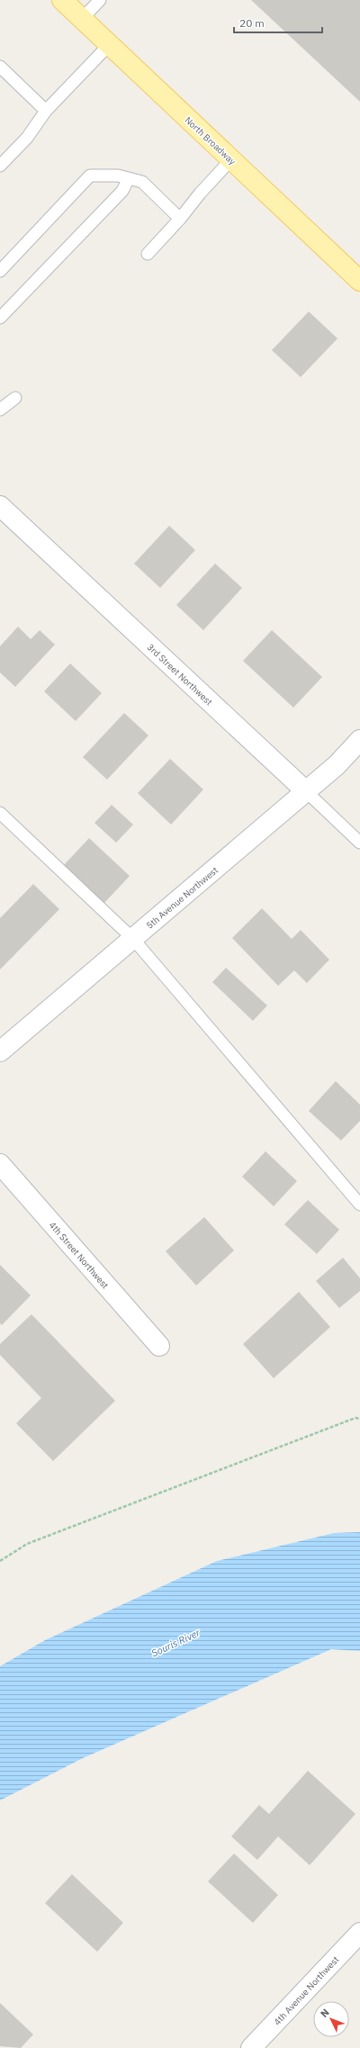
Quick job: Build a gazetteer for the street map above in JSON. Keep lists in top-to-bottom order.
{
  "streets": {
    "main road": ["North Broadway"],
    "street": [
      "3rd Street Northwest",
      "5th Avenue Northwest",
      "4th Street Northwest",
      "4th Avenue Northwest"
    ]
  },
  "crossings": [
    ["3rd Street Northwest", "5th Avenue Northwest"]
  ],
  "water": ["Souris River"],
  "scale_bar": "20 m",
  "north": "top left"
}
